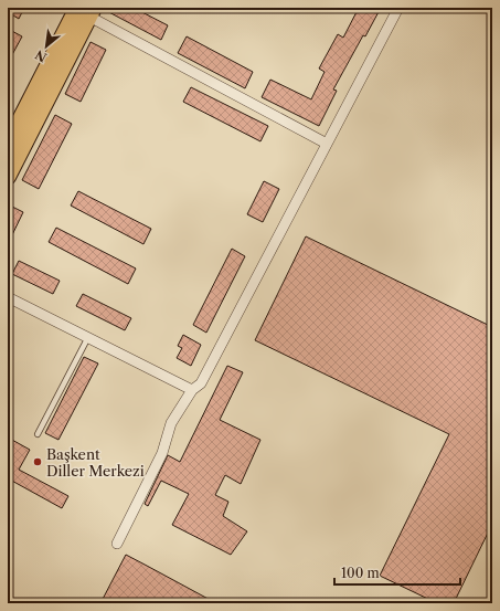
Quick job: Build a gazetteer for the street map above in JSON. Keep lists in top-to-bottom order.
{
  "places": ["Başkent Diller Merkezi"],
  "scale_bar": "100 m",
  "north": "bottom left"
}
